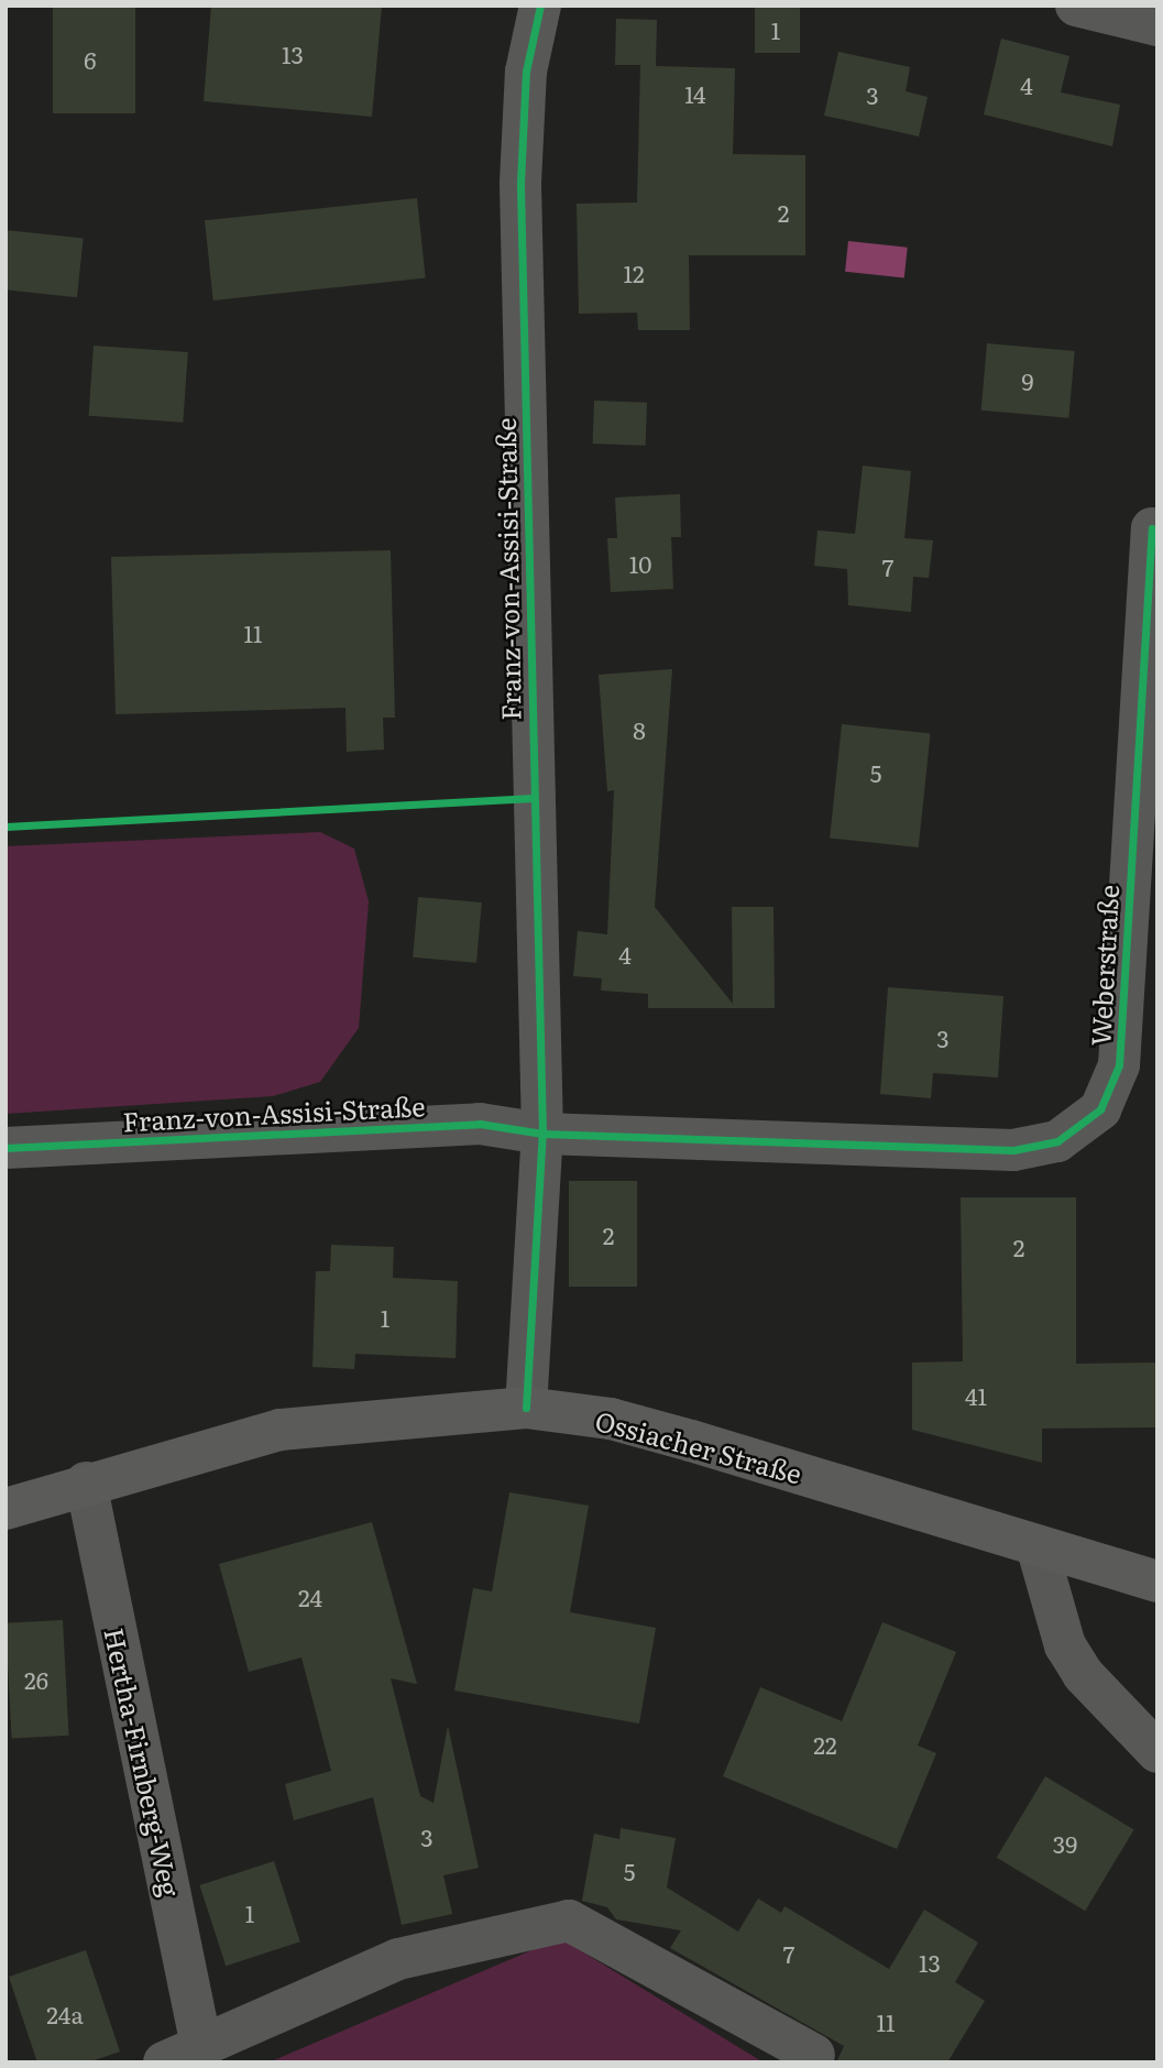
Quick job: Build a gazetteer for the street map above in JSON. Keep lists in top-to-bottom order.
{
  "streets": {
    "main road": ["Ossiacher Straße"],
    "street": ["Franz-von-Assisi-Straße", "Weberstraße", "Hertha-Firnberg-Weg"]
  },
  "crossings": [
    ["Franz-von-Assisi-Straße", "Weberstraße"],
    ["Franz-von-Assisi-Straße", "Ossiacher Straße"],
    ["Ossiacher Straße", "Hertha-Firnberg-Weg"]
  ],
  "house_numbers": [
    "1",
    "13",
    "6",
    "4",
    "14",
    "3",
    "2",
    "12",
    "9",
    "10",
    "7",
    "11",
    "8",
    "5",
    "4",
    "3",
    "2",
    "2",
    "1",
    "41",
    "24",
    "26",
    "22",
    "3",
    "39",
    "5",
    "1",
    "7",
    "13",
    "24a",
    "11"
  ]
}
